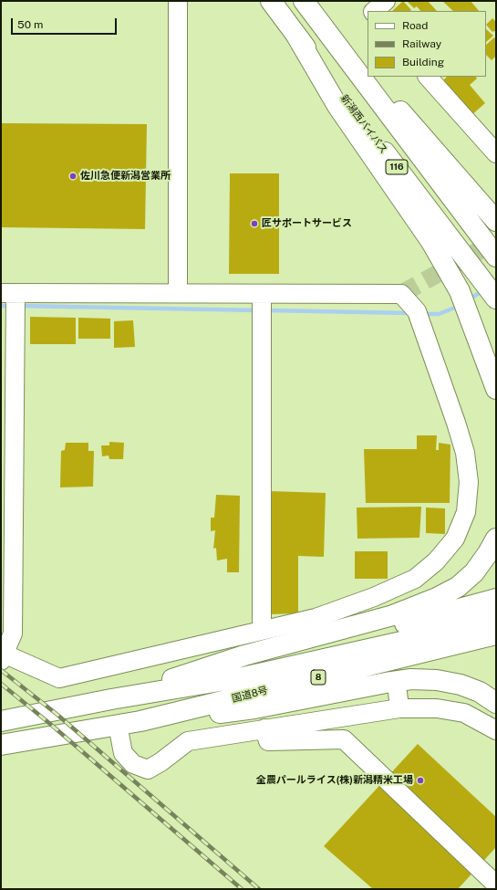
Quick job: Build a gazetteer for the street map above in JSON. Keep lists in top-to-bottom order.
{
  "streets": {
    "highway": [
      "新潟西バイパス",
      "116",
      "8",
      "国道8号"
    ]
  },
  "crossings": [
    ["8", "国道8号"]
  ],
  "places": ["佐川急便新潟営業所", "匠サポートサービス", "全農パールライス(株)新潟精米工場"],
  "legend": ["Road", "Railway", "Building"],
  "scale_bar": "50 m"
}
